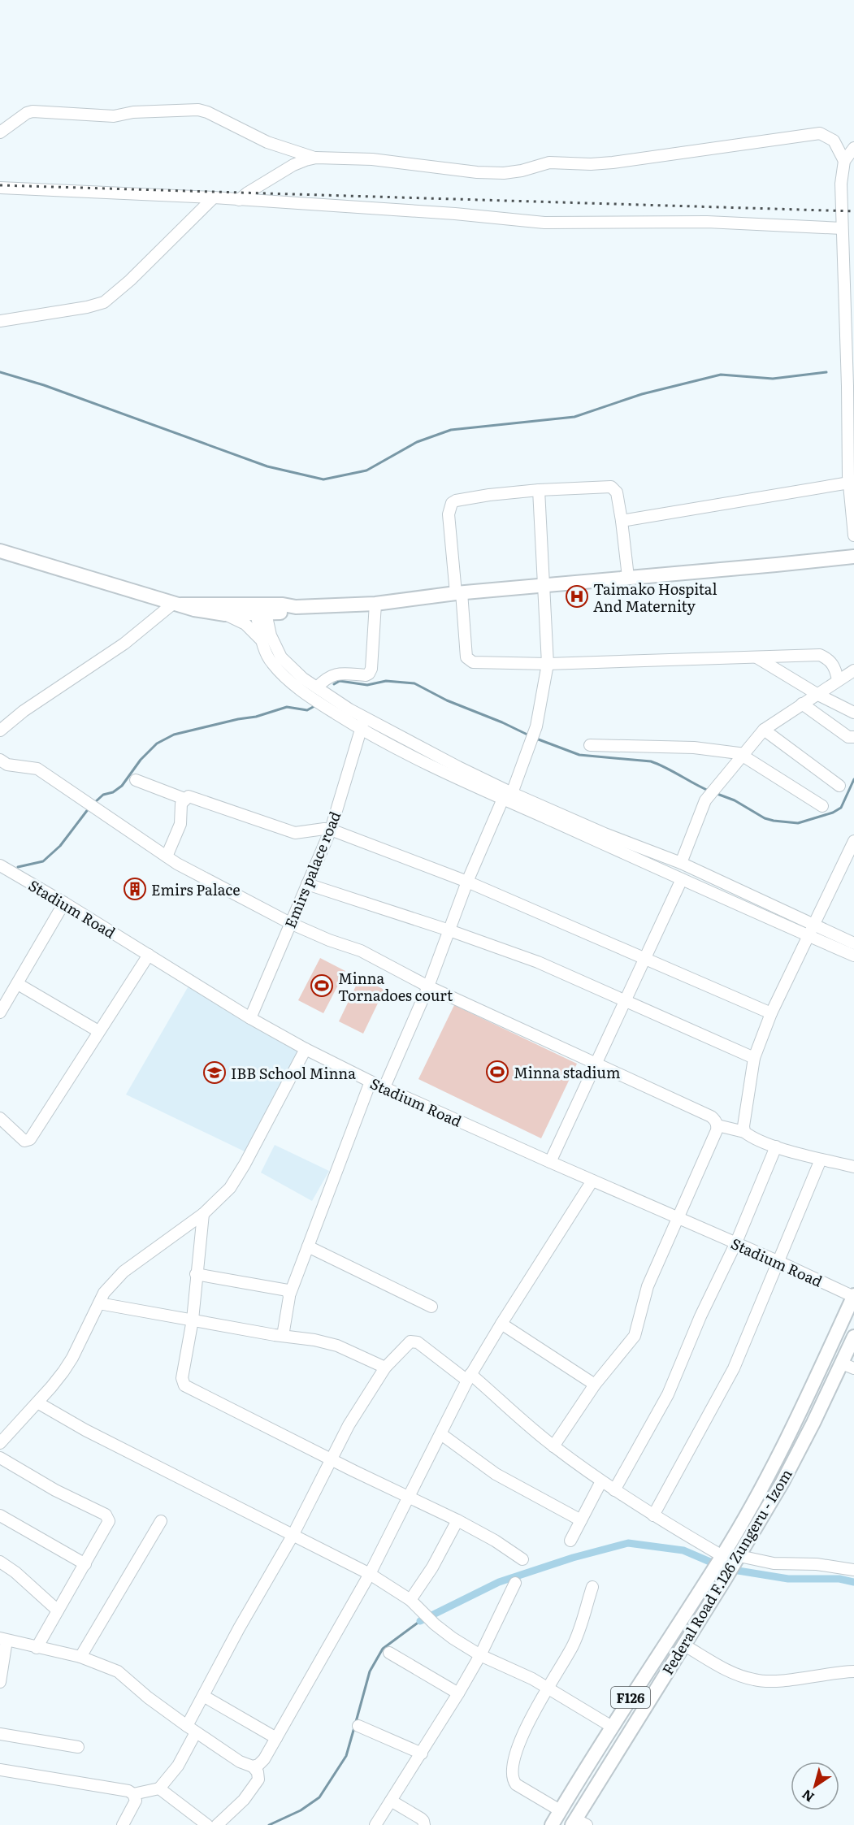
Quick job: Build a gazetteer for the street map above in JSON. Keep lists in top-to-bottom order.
{
  "streets": {
    "main road": ["Federal Road F.126 Zungeru - Izom", "F126"],
    "street": ["Emirs palace road", "Stadium Road"]
  },
  "crossings": [
    ["Emirs palace road", "Stadium Road"],
    ["Stadium Road", "Federal Road F.126 Zungeru - Izom"]
  ],
  "places": {
    "hospital": ["Taimako Hospital And Maternity"],
    "building": ["Emirs Palace"],
    "sports": ["Minna Tornadoes court", "Minna stadium"],
    "school or university": ["IBB School Minna"]
  },
  "north": "bottom left"
}
